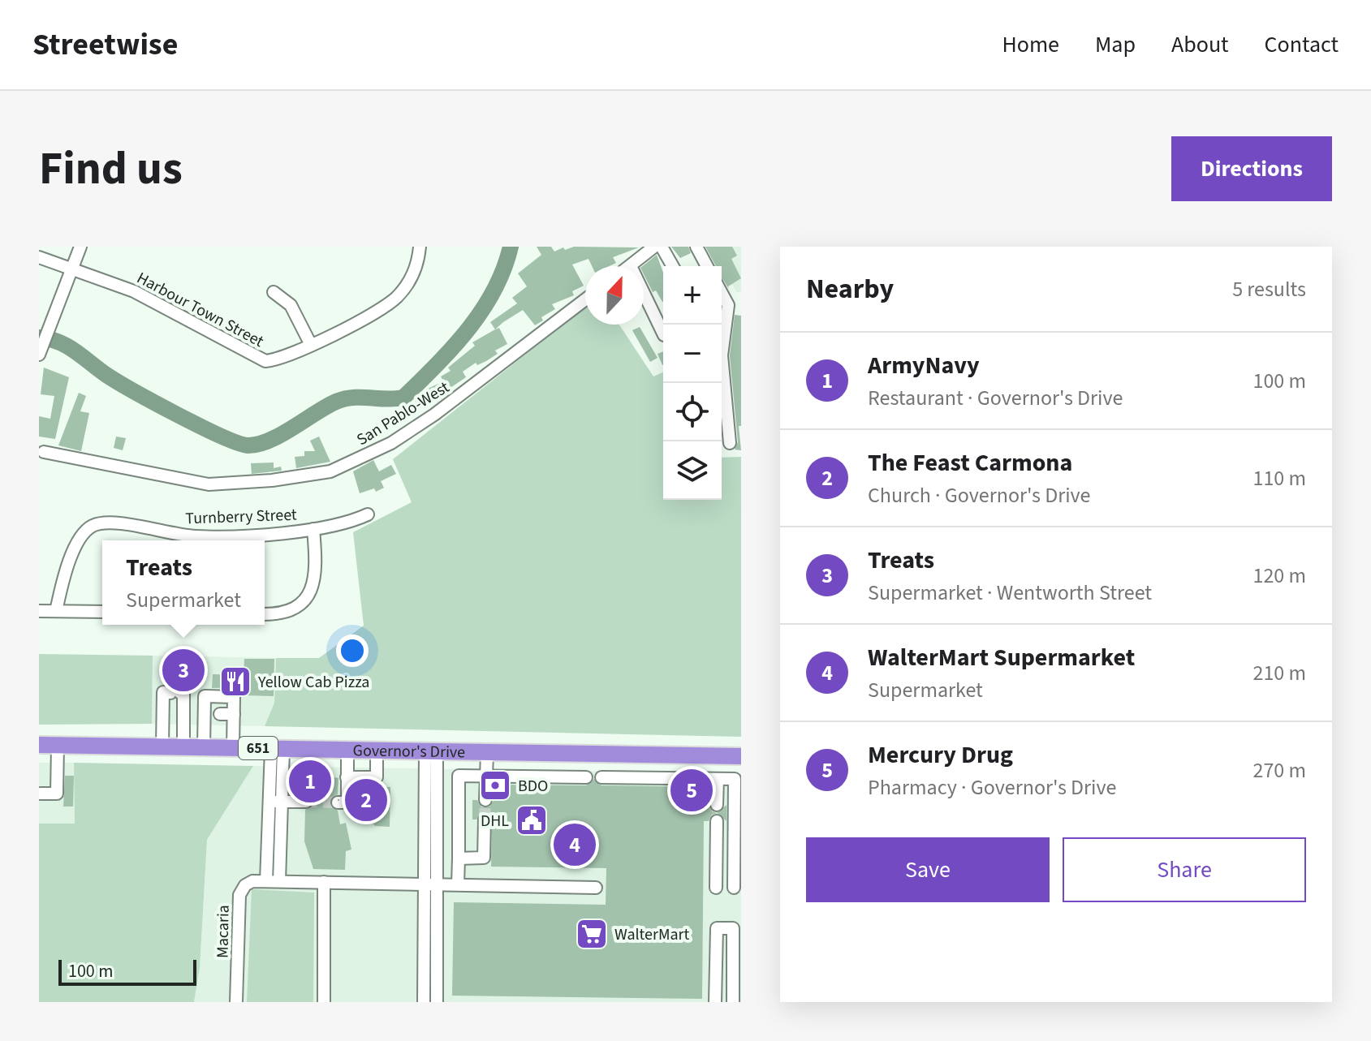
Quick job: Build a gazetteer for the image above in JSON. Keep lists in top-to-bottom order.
{
  "streets": {
    "highway": ["651", "Governor's Drive"],
    "street": [
      "Harbour Town Street",
      "San Pablo-West",
      "Turnberry Street",
      "Macaria"
    ]
  },
  "places": {
    "restaurant": ["Yellow Cab Pizza"],
    "bank": ["BDO"],
    "public building": ["DHL"],
    "supermarket": ["WalterMart"]
  },
  "scale_bar": "100 m",
  "north": "top",
  "page": {
    "header": "Streetwise",
    "nav": [
      "Home",
      "Map",
      "About",
      "Contact"
    ],
    "buttons": [
      "Directions",
      ["Save", "Share"]
    ],
    "title": "Find us",
    "heading": ["Nearby", "5 results"],
    "map_buttons": ["+", "−"],
    "list": [
      {
        "mark": "1",
        "name": "ArmyNavy",
        "note": "Restaurant · Governor's Drive",
        "value": "100 m"
      },
      {
        "mark": "2",
        "name": "The Feast Carmona",
        "note": "Church · Governor's Drive",
        "value": "110 m"
      },
      {
        "mark": "3",
        "name": "Treats",
        "note": "Supermarket · Wentworth Street",
        "value": "120 m"
      },
      {
        "mark": "4",
        "name": "WalterMart Supermarket",
        "note": "Supermarket",
        "value": "210 m"
      },
      {
        "mark": "5",
        "name": "Mercury Drug",
        "note": "Pharmacy · Governor's Drive",
        "value": "270 m"
      }
    ],
    "popup": ["Treats", "Supermarket"],
    "pins": [
      "3",
      "1",
      "5",
      "2",
      "4"
    ],
    "scale": "100 m"
  }
}
